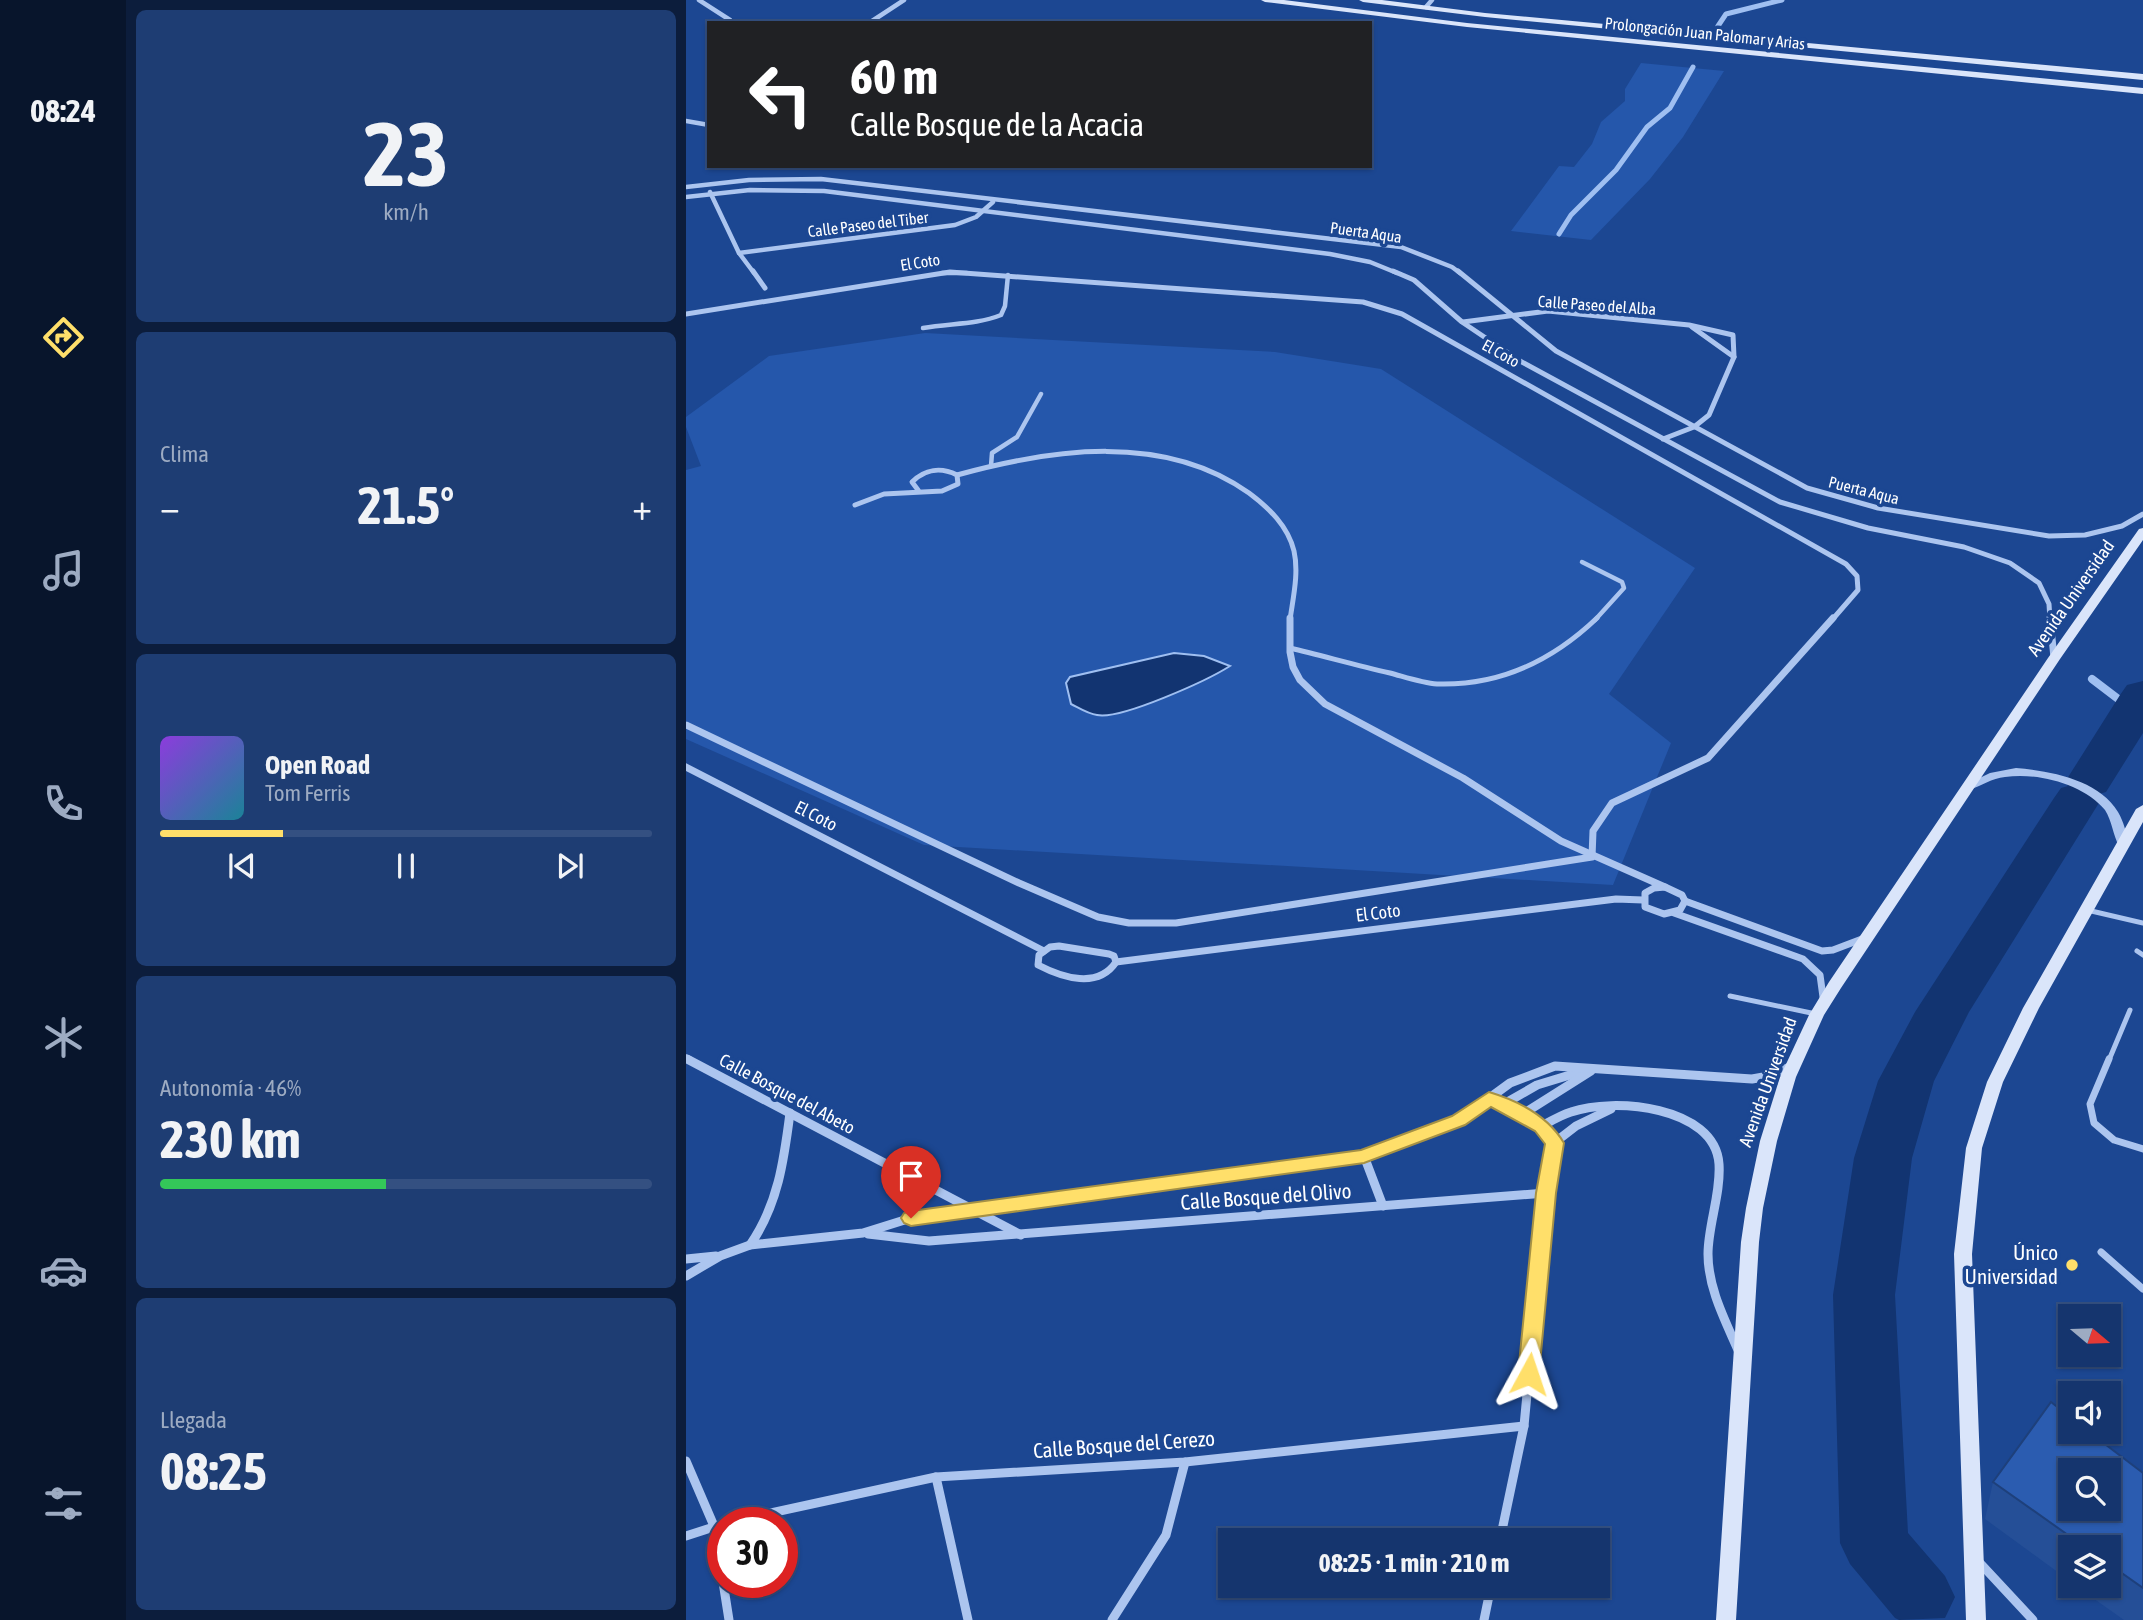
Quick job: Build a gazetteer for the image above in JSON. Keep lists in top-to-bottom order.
{
  "streets": {
    "main road": ["Prolongación Juan Palomar y Arias", "Avenida Universidad"],
    "street": [
      "Calle Paseo del Tiber",
      "Puerta Aqua",
      "El Coto",
      "Calle Paseo del Alba",
      "Calle Bosque del Abeto",
      "Calle Bosque del Olivo",
      "Calle Bosque del Cerezo"
    ]
  },
  "crossings": [
    ["Calle Paseo del Tiber", "Puerta Aqua"],
    ["Puerta Aqua", "Calle Paseo del Alba"],
    ["Puerta Aqua", "Avenida Universidad"],
    ["Avenida Universidad", "Calle Bosque del Olivo"],
    ["Calle Bosque del Abeto", "Calle Bosque del Olivo"]
  ],
  "places": ["Único Universidad"],
  "north": "right",
  "page": {
    "tabs": "08:24",
    "tile": [
      ["23", "km/h"],
      "Clima",
      ["Autonomía · 46%", "230 km"],
      ["Llegada", "08:25"]
    ],
    "turn": ["60 m", "Calle Bosque de la Acacia"],
    "heat": ["−", "21.5°", "+"],
    "song": ["Open Road", "Tom Ferris"],
    "limit": "30",
    "trip": "08:25 · 1 min · 210 m"
  }
}
